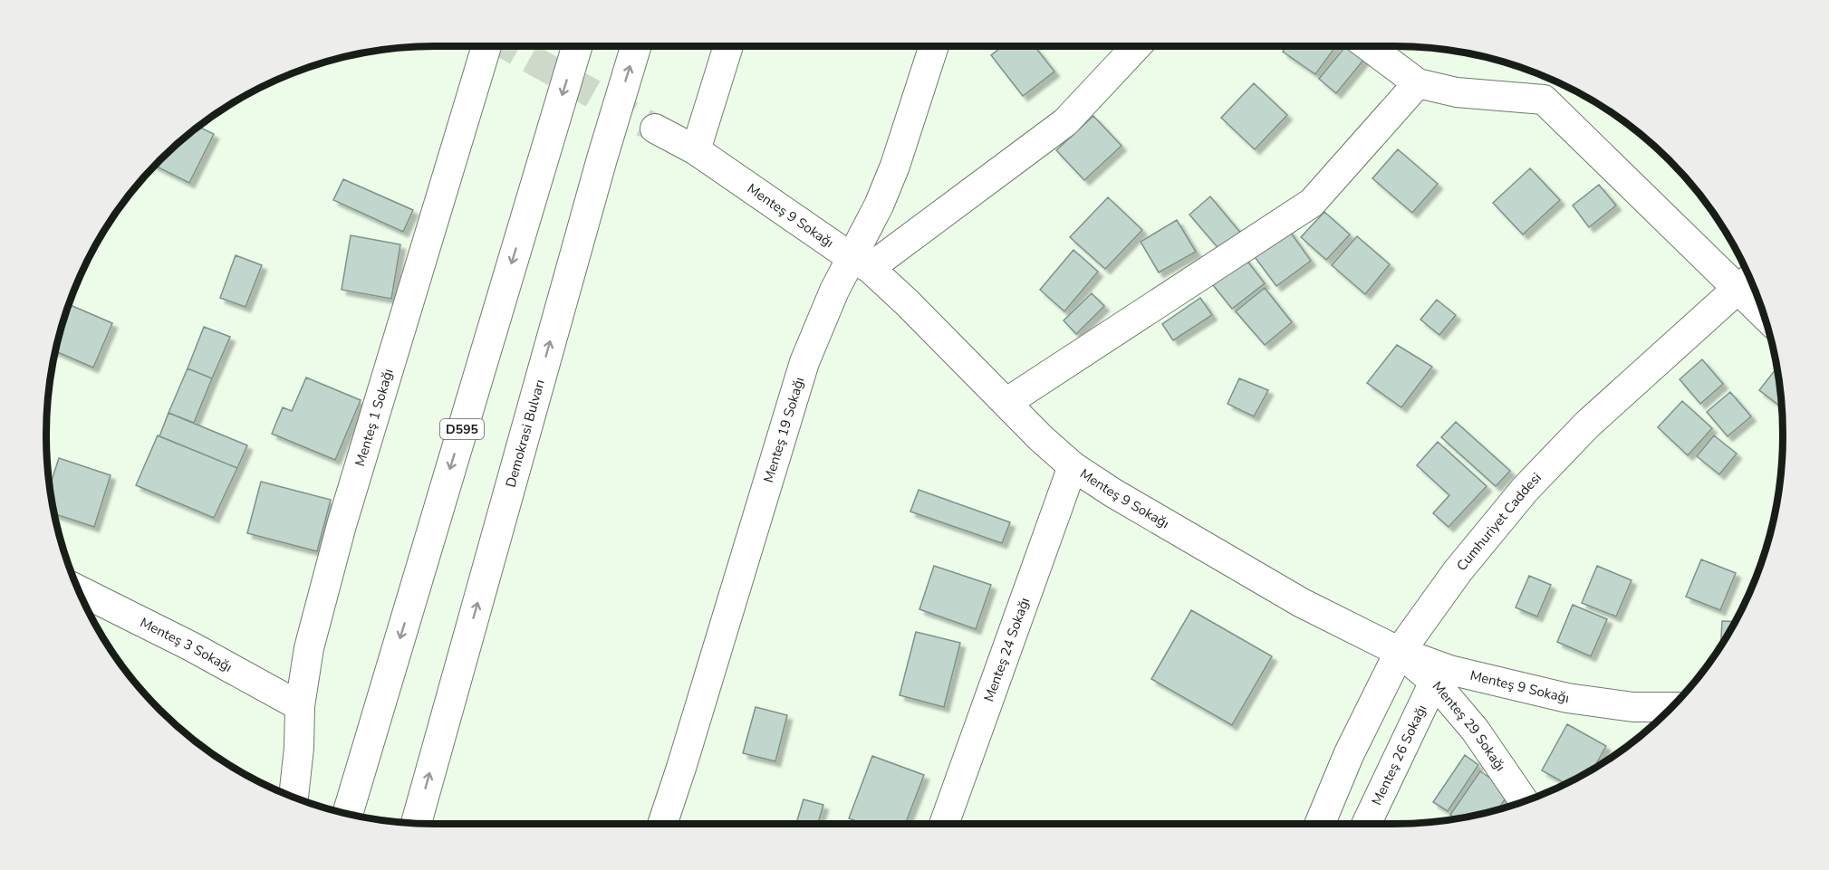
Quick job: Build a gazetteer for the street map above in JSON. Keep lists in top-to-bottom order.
{
  "streets": {
    "main road": ["D595", "Demokrasi Bulvarı", "Cumhuriyet Caddesi"],
    "street": [
      "Menteş 9 Sokağı",
      "Menteş 1 Sokağı",
      "Menteş 19 Sokağı",
      "Menteş 3 Sokağı",
      "Menteş 24 Sokağı",
      "Menteş 29 Sokağı",
      "Menteş 26 Sokağı"
    ]
  },
  "crossings": [
    ["Menteş 9 Sokağı", "Menteş 19 Sokağı"],
    ["Menteş 9 Sokağı", "Cumhuriyet Caddesi"],
    ["Menteş 9 Sokağı", "Menteş 24 Sokağı"],
    ["Menteş 9 Sokağı", "Menteş 29 Sokağı"],
    ["Menteş 1 Sokağı", "Menteş 3 Sokağı"],
    ["Cumhuriyet Caddesi", "Menteş 29 Sokağı"],
    ["Menteş 29 Sokağı", "Menteş 26 Sokağı"]
  ]
}
